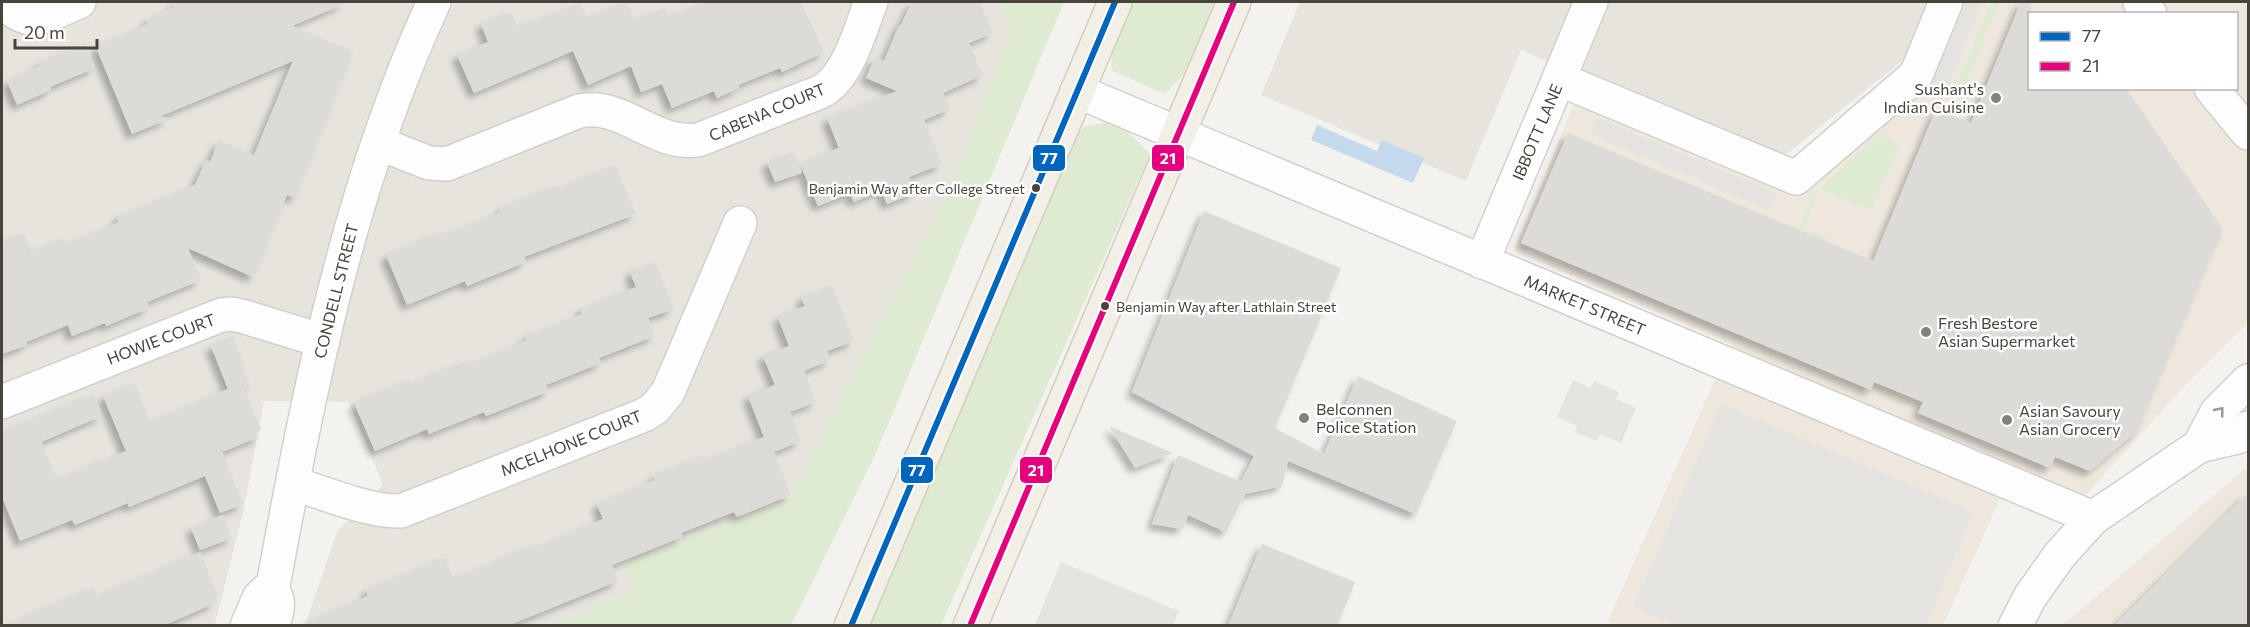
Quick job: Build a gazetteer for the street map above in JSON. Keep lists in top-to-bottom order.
{
  "streets": {
    "street": [
      "CABENA COURT",
      "IBBOTT LANE",
      "CONDELL STREET",
      "MARKET STREET",
      "HOWIE COURT",
      "MCELHONE COURT"
    ]
  },
  "crossings": [
    ["CABENA COURT", "CONDELL STREET"],
    ["IBBOTT LANE", "MARKET STREET"],
    ["CONDELL STREET", "HOWIE COURT"],
    ["CONDELL STREET", "MCELHONE COURT"]
  ],
  "places": [
    "Sushant's Indian Cuisine",
    "Benjamin Way after College Street",
    "Benjamin Way after Lathlain Street",
    "Fresh Bestore Asian Supermarket",
    "Belconnen Police Station",
    "Asian Savoury Asian Grocery"
  ],
  "lines": ["transit line 77", "transit line 21"],
  "legend": ["77", "21"],
  "scale_bar": "20 m"
}
